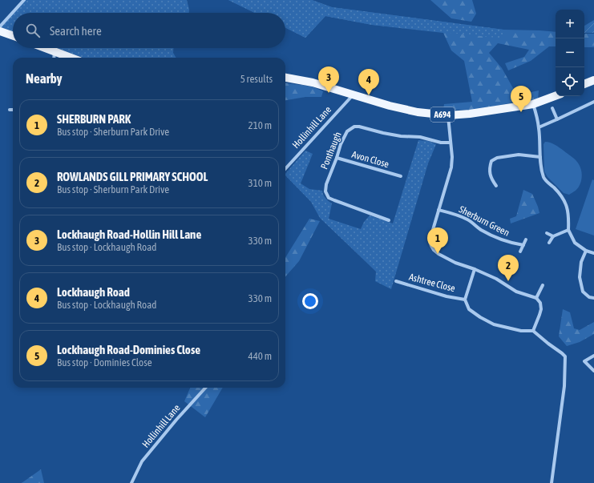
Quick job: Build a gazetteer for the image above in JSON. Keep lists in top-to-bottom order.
{
  "streets": {
    "main road": ["A694"],
    "street": [
      "Hollinhill Lane",
      "Ponthaugh",
      "Avon Close",
      "Sherburn Green",
      "Ashtree Close"
    ]
  },
  "crossings": [
    ["A694", "Hollinhill Lane"],
    ["Ponthaugh", "Avon Close"]
  ],
  "page": {
    "map_buttons": ["+", "−"],
    "search": "Search here",
    "heading": ["Nearby", "5 results"],
    "pins": [
      "3",
      "4",
      "5",
      "1",
      "2"
    ],
    "list": [
      {
        "mark": "1",
        "name": "SHERBURN PARK",
        "note": "Bus stop · Sherburn Park Drive",
        "value": "210 m"
      },
      {
        "mark": "2",
        "name": "ROWLANDS GILL PRIMARY SCHOOL",
        "note": "Bus stop · Sherburn Park Drive",
        "value": "310 m"
      },
      {
        "mark": "3",
        "name": "Lockhaugh Road-Hollin Hill Lane",
        "note": "Bus stop · Lockhaugh Road",
        "value": "330 m"
      },
      {
        "mark": "4",
        "name": "Lockhaugh Road",
        "note": "Bus stop · Lockhaugh Road",
        "value": "330 m"
      },
      {
        "mark": "5",
        "name": "Lockhaugh Road-Dominies Close",
        "note": "Bus stop · Dominies Close",
        "value": "440 m"
      }
    ]
  }
}
